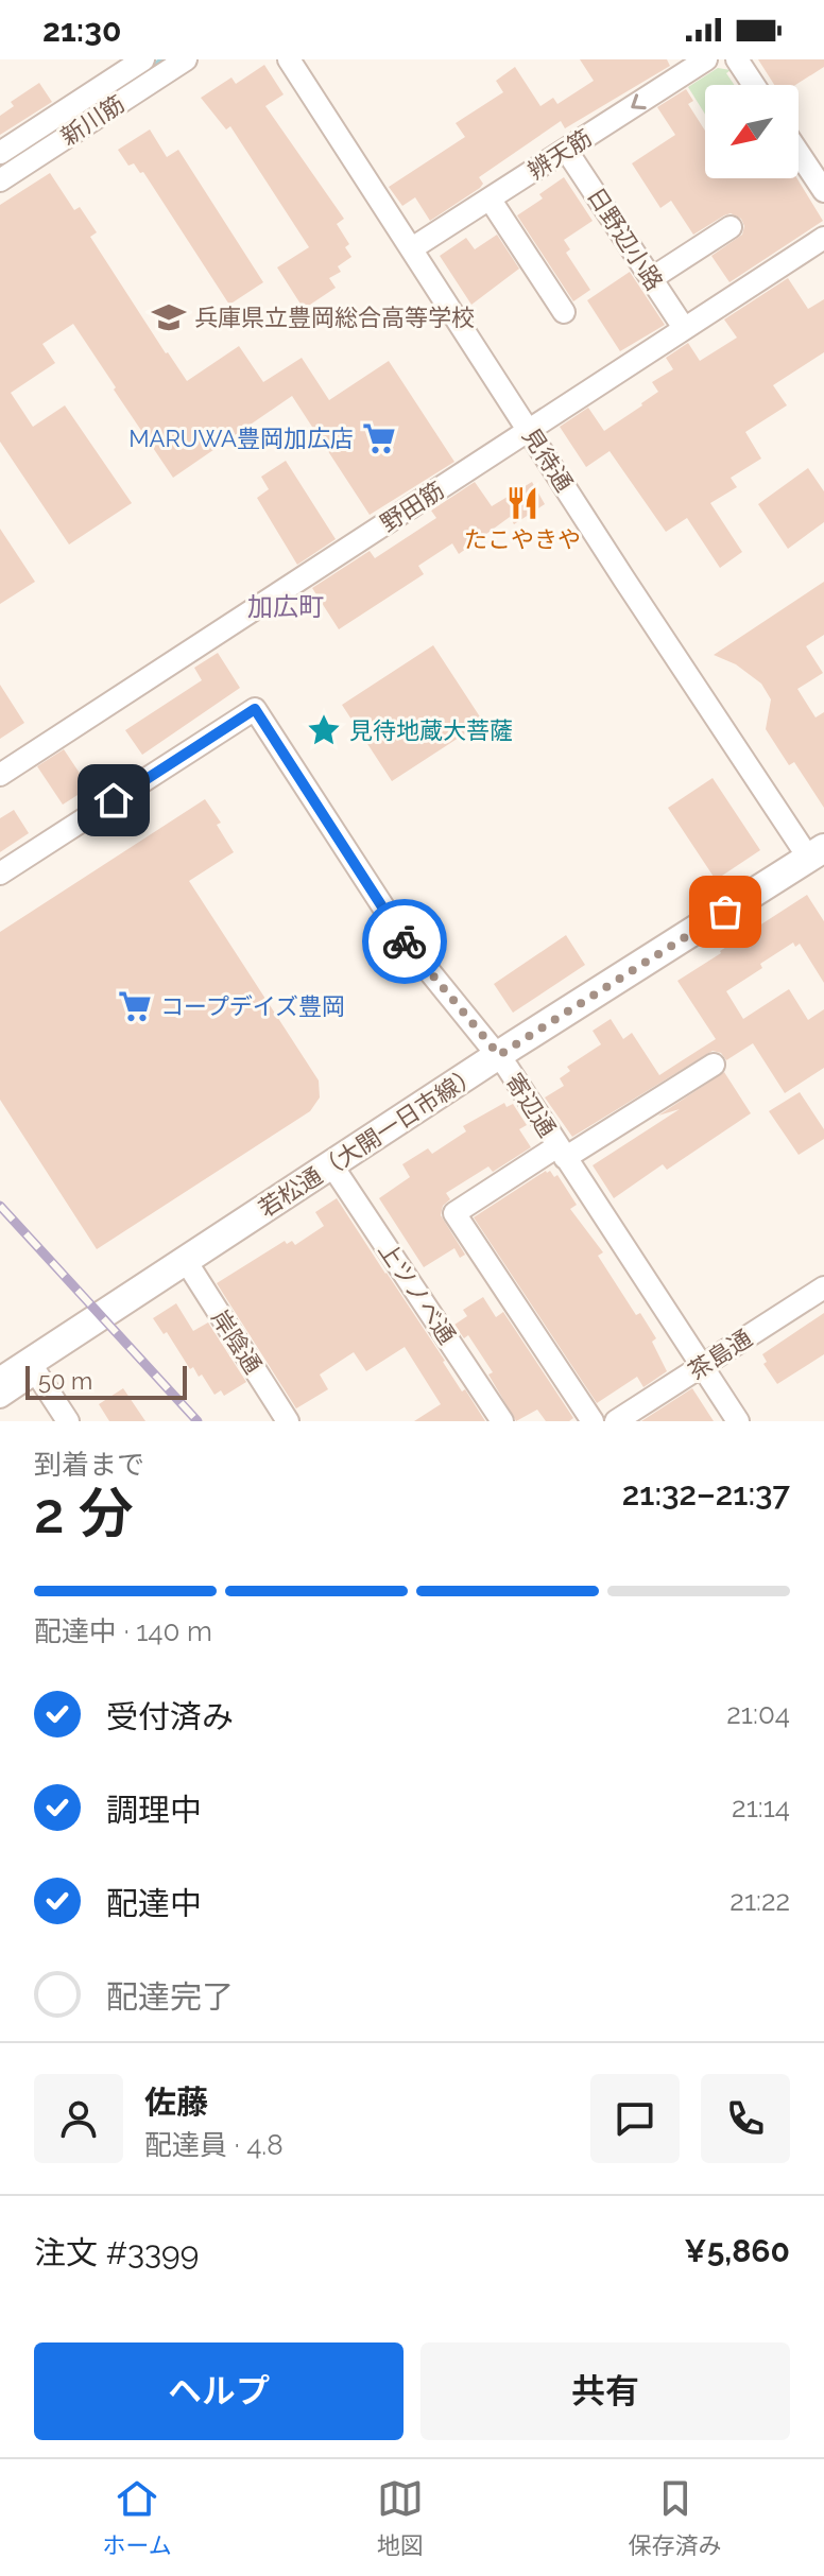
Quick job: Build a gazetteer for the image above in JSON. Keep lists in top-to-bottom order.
{
  "streets": {
    "street": [
      "新川筋",
      "辨天筋",
      "日野辺小路",
      "見待通",
      "野田筋",
      "寄辺通",
      "若松通（大開一日市線）",
      "上ツノベ通",
      "岸陰通",
      "茶島通"
    ]
  },
  "crossings": [
    ["辨天筋", "日野辺小路"],
    ["辨天筋", "見待通"],
    ["日野辺小路", "野田筋"],
    ["見待通", "野田筋"],
    ["見待通", "若松通（大開一日市線）"],
    ["寄辺通", "若松通（大開一日市線）"],
    ["寄辺通", "茶島通"],
    ["若松通（大開一日市線）", "上ツノベ通"],
    ["若松通（大開一日市線）", "岸陰通"]
  ],
  "districts": ["加広町"],
  "places": {
    "school or university": ["兵庫県立豊岡総合高等学校"],
    "supermarket": ["MARUWA豊岡加広店", "コープデイズ豊岡"],
    "restaurant": ["たこやきや"],
    "place": ["見待地蔵大菩薩"]
  },
  "scale_bar": "50 m",
  "north": "bottom left",
  "page": {
    "status": "21:30",
    "scale": "50 m",
    "heading": ["2 分", "到着まで", "21:32–21:37"],
    "panel": [
      "佐藤",
      "配達員 · 4.8",
      "注文 #3399",
      "¥5,860"
    ],
    "bar": "配達中 · 140 m",
    "list": [
      ["受付済み", "21:04"],
      ["調理中", "21:14"],
      ["配達中", "21:22"],
      "配達完了"
    ],
    "buttons": ["ヘルプ", "共有"],
    "tabs": ["ホーム", "地図", "保存済み"]
  }
}
